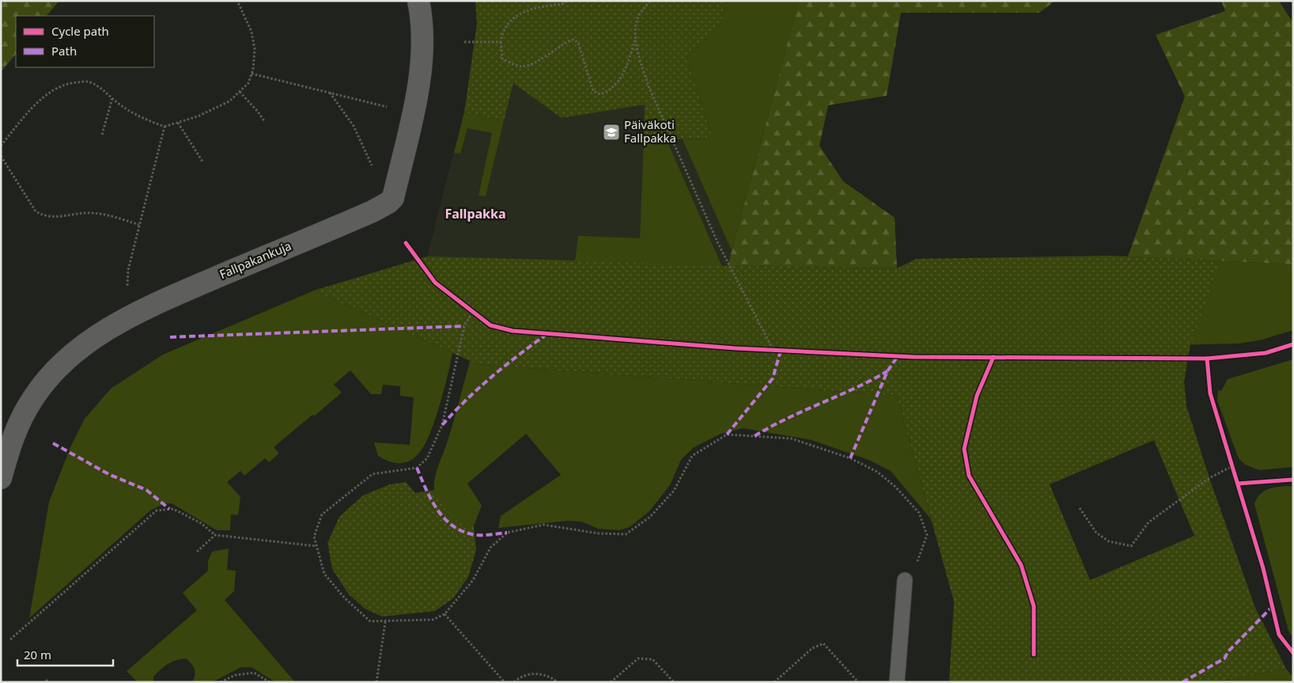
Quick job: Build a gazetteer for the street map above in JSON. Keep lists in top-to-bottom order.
{
  "streets": {
    "street": ["Fallpakankuja"]
  },
  "districts": ["Fallpakka"],
  "places": {
    "school or university": ["Päiväkoti Fallpakka"]
  },
  "legend": ["Cycle path", "Path"],
  "scale_bar": "20 m"
}
